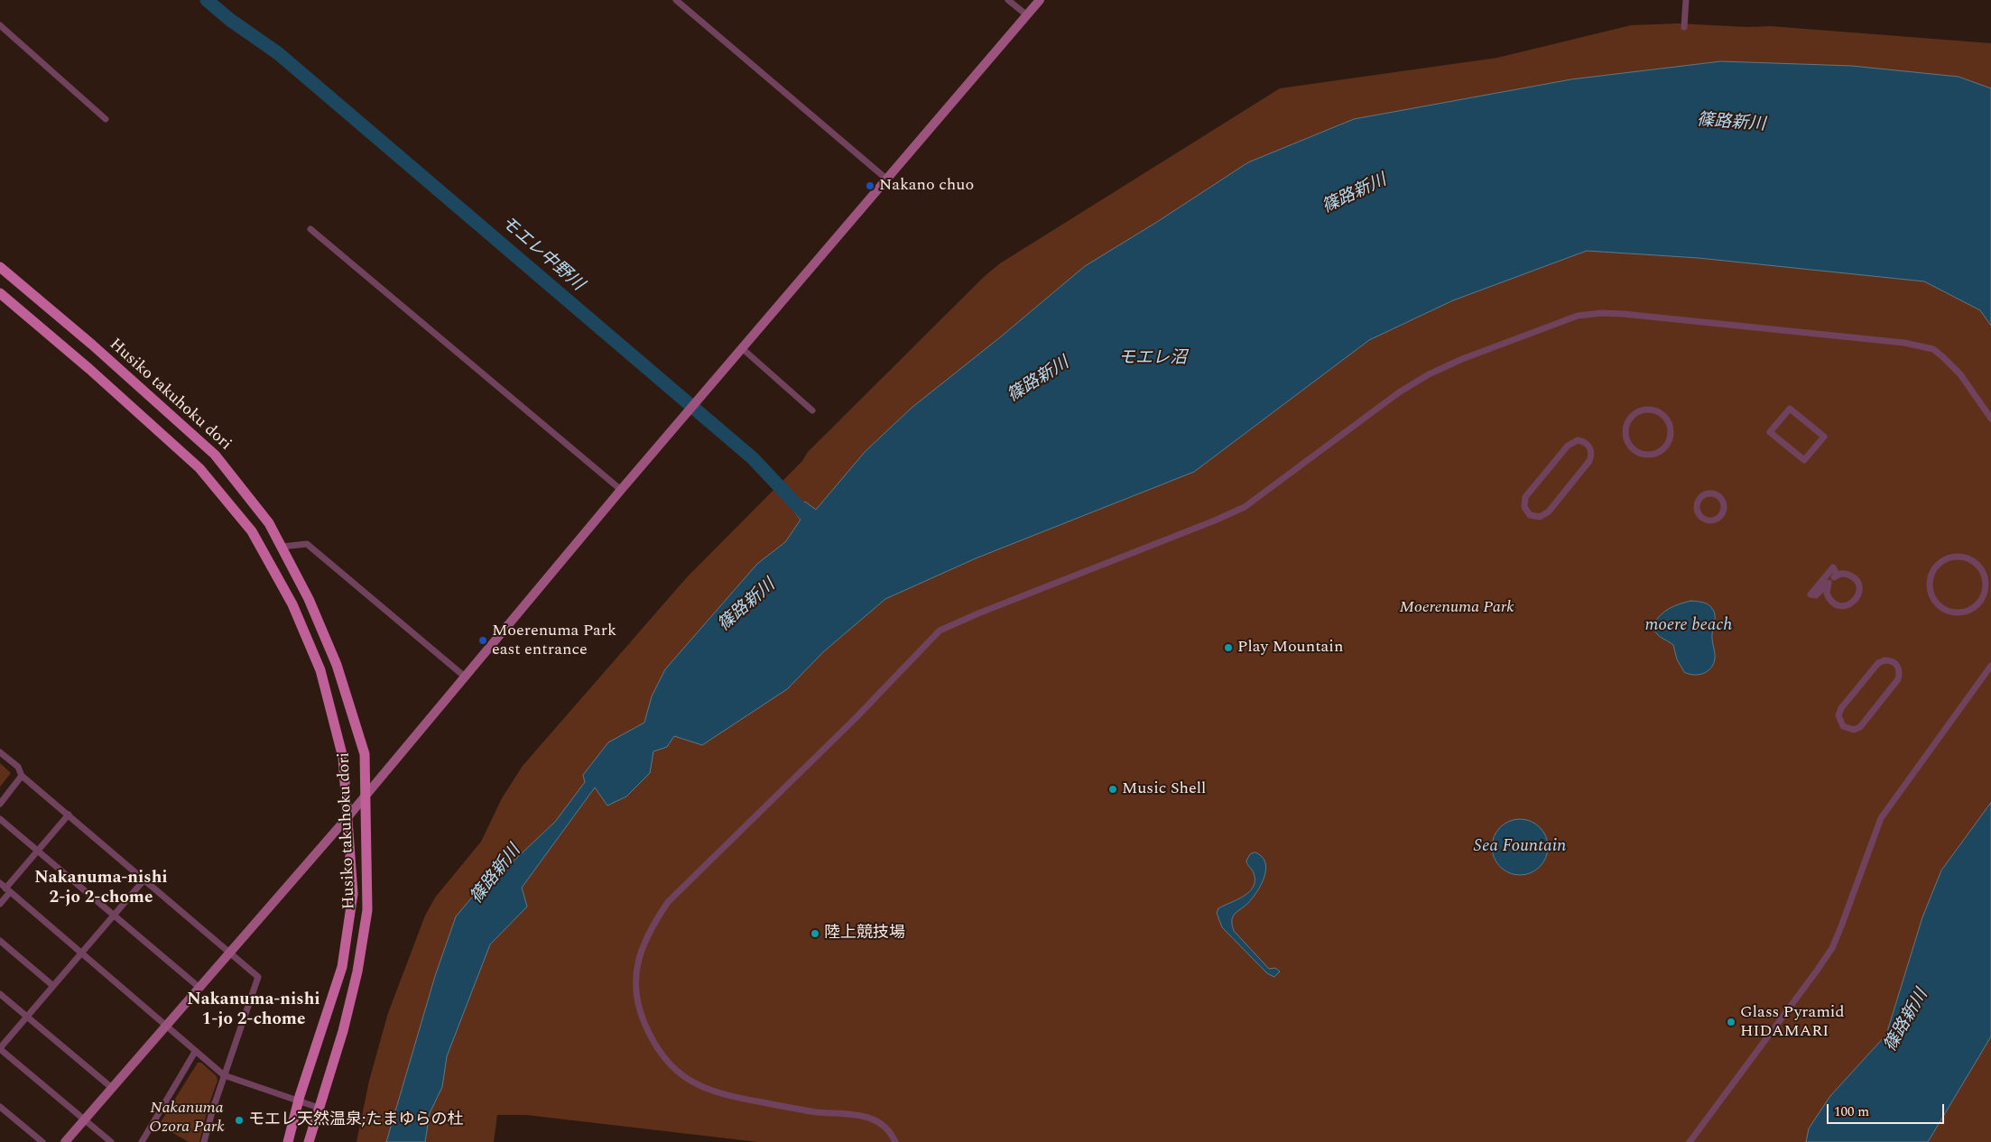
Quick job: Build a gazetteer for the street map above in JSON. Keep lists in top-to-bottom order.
{
  "streets": {
    "main road": ["Husiko takuhoku dori"]
  },
  "districts": ["Nakanuma-nishi 2-jo 2-chome", "Nakanuma-nishi 1-jo 2-chome"],
  "water": [
    "篠路新川",
    "モエレ中野川",
    "モエレ沼",
    "moere beach",
    "Sea Fountain"
  ],
  "parks": ["Moerenuma Park", "Nakanuma Ozora Park"],
  "places": [
    "Nakano chuo",
    "Moerenuma Park east entrance",
    "Play Mountain",
    "Music Shell",
    "陸上競技場",
    "Glass Pyramid HIDAMARI",
    "モエレ天然温泉;たまゆらの杜"
  ],
  "scale_bar": "100 m"
}
